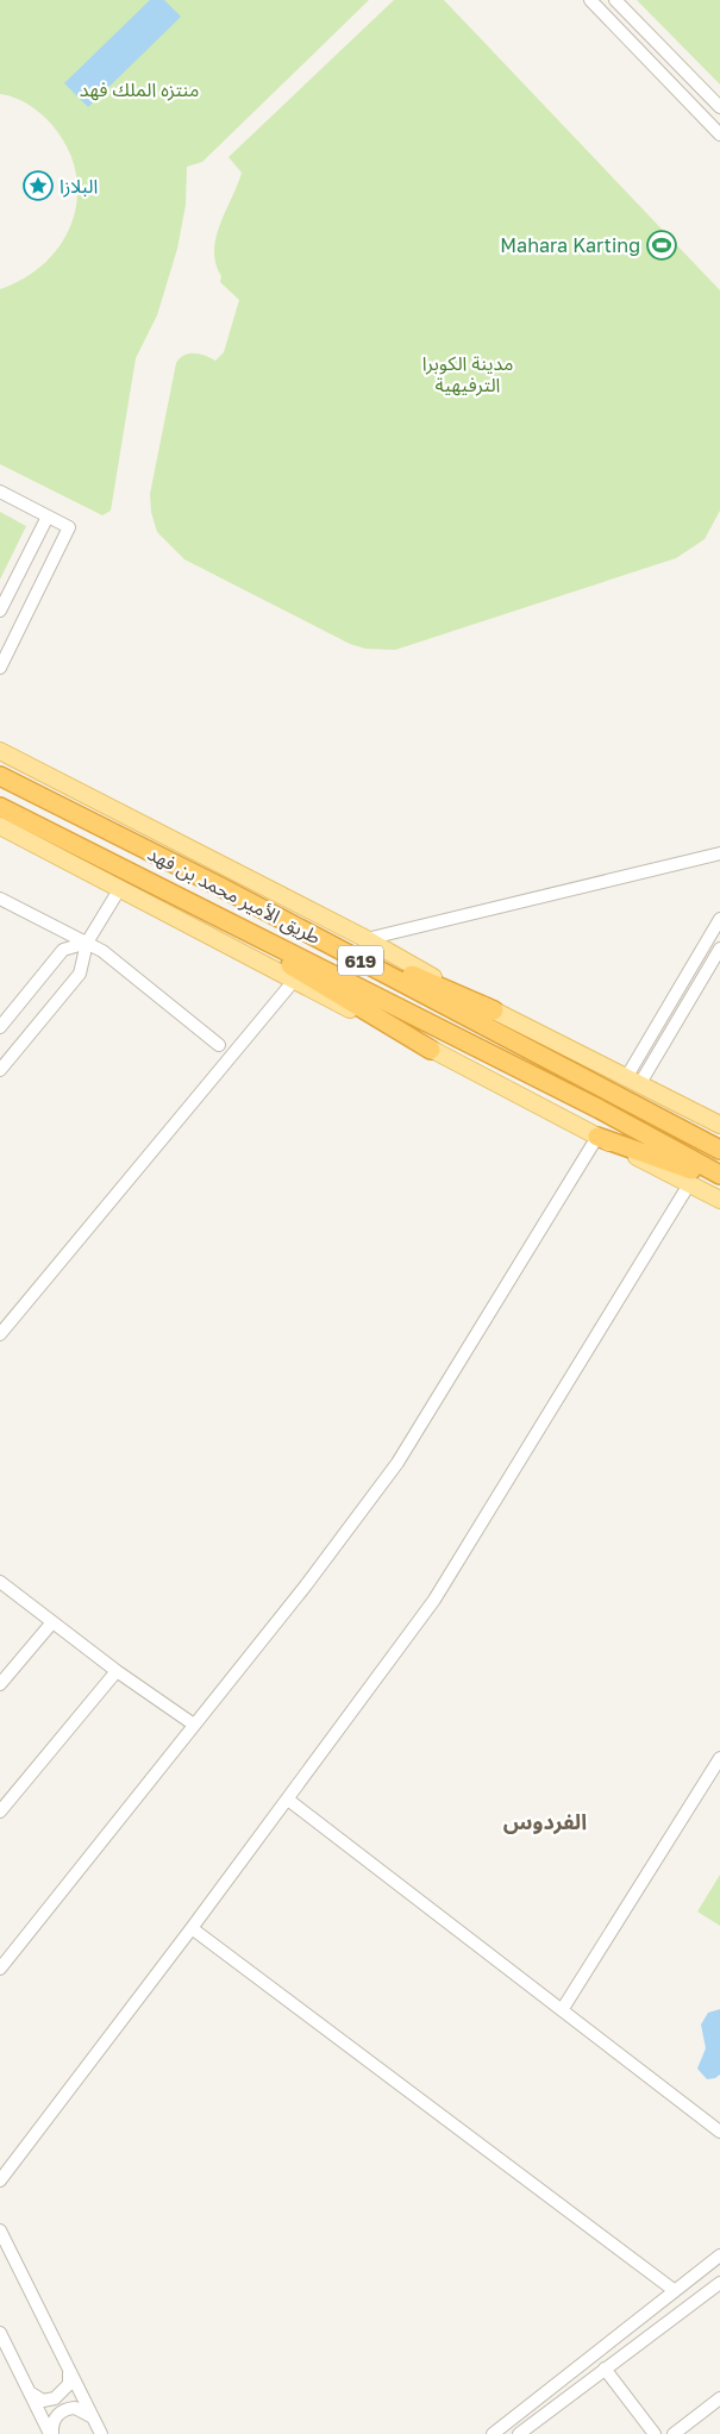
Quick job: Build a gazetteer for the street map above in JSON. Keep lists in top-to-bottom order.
{
  "streets": {
    "highway": ["طريق الأمير محمد بن فهد", "619"]
  },
  "districts": ["الفردوس"],
  "parks": ["منتزه الملك فهد", "مدينة الكوبرا الترفيهية"],
  "places": {
    "place": ["البلازا"],
    "sports": ["Mahara Karting"]
  }
}
